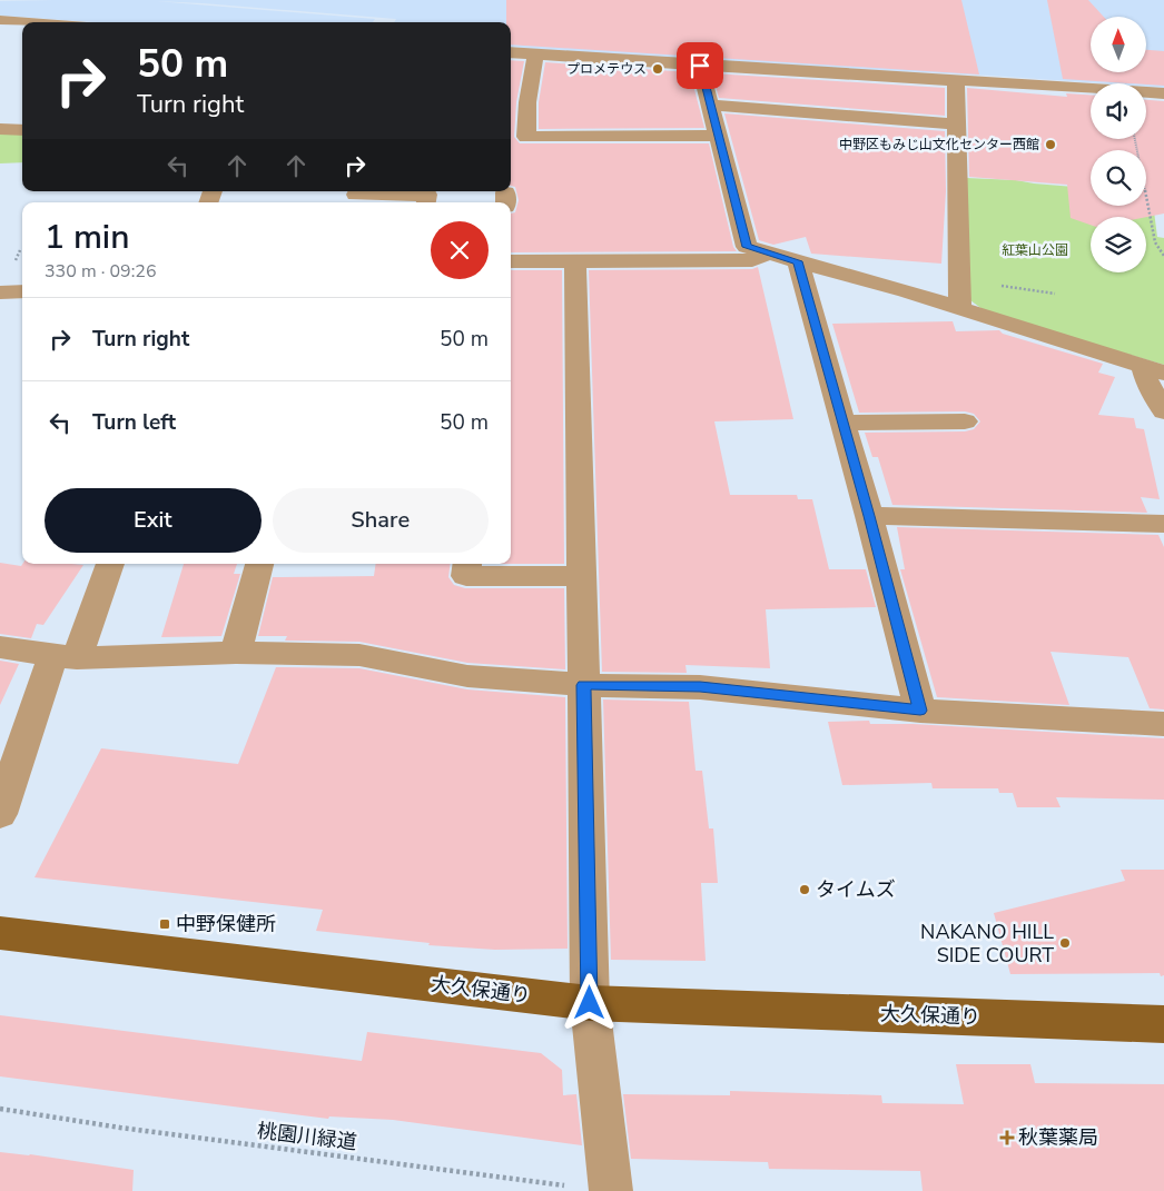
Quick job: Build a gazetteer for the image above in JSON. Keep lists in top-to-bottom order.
{
  "streets": {
    "main road": ["大久保通り"],
    "path": ["桃園川緑道"]
  },
  "parks": ["紅葉山公園"],
  "places": {
    "other": [
      "プロメテウス",
      "中野区もみじ山文化センター西館",
      "タイムズ",
      "NAKANO HILL SIDE COURT"
    ],
    "transit": ["中野保健所"],
    "health": ["秋葉薬局"]
  },
  "north": "top",
  "page": {
    "turn": ["50 m", "Turn right"],
    "heading": ["1 min", "330 m · 09:26"],
    "list": [
      {
        "name": "Turn right",
        "value": "50 m"
      },
      {
        "name": "Turn left",
        "value": "50 m"
      }
    ],
    "buttons": ["Exit", "Share"]
  }
}
